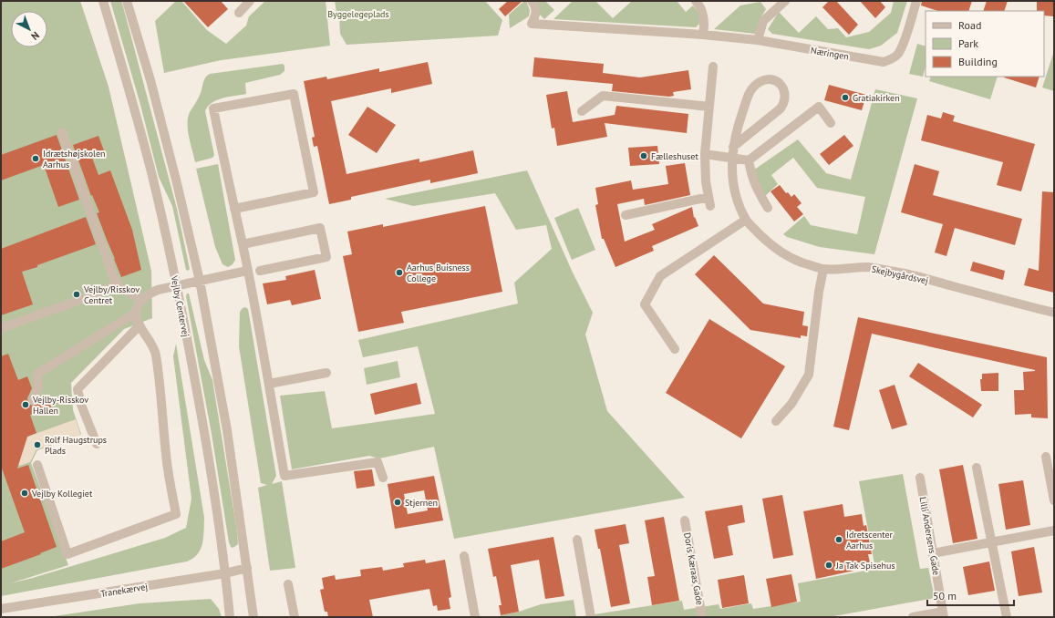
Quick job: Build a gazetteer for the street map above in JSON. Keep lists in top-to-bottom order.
{
  "streets": {
    "street": [
      "Næringen",
      "Skejbygårdsvej",
      "Vejlby Centervej",
      "Lilli Andersens Gade",
      "Doris Kæraas Gade",
      "Tranekærvej"
    ]
  },
  "crossings": [
    ["Vejlby Centervej", "Tranekærvej"]
  ],
  "parks": ["Byggelegeplads"],
  "places": [
    "Gratiakirken",
    "Fælleshuset",
    "Idrætshøjskolen Aarhus",
    "Aarhus Buisness College",
    "Vejlby/Risskov Centret",
    "Vejlby-Risskov Hallen",
    "Rolf Haugstrups Plads",
    "Vejlby Kollegiet",
    "Stjernen",
    "Idretscenter Aarhus",
    "Ja Tak Spisehus"
  ],
  "legend": ["Road", "Park", "Building"],
  "scale_bar": "50 m",
  "north": "bottom right"
}
